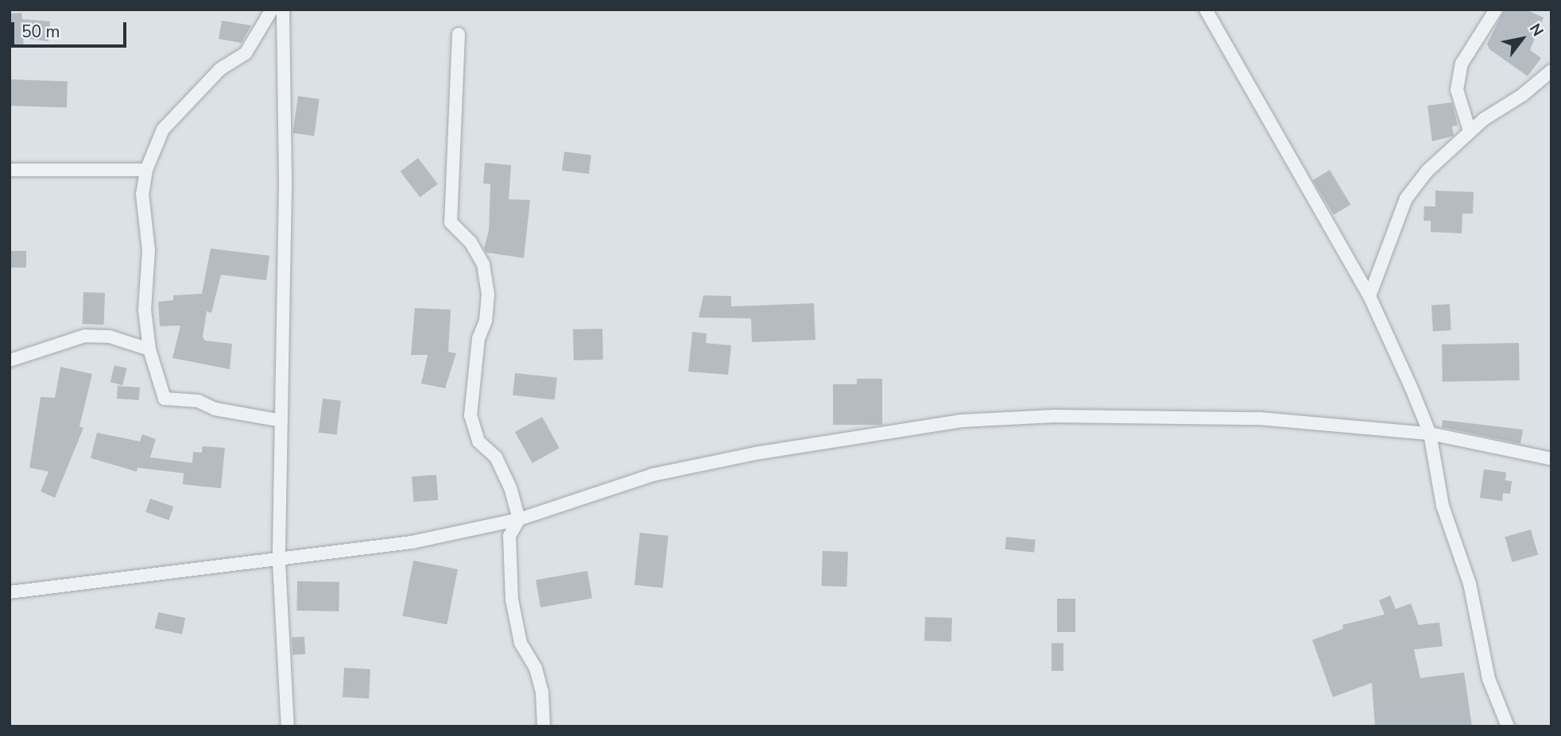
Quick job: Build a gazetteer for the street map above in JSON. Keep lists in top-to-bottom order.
{
  "scale_bar": "50 m",
  "north": "top right"
}
